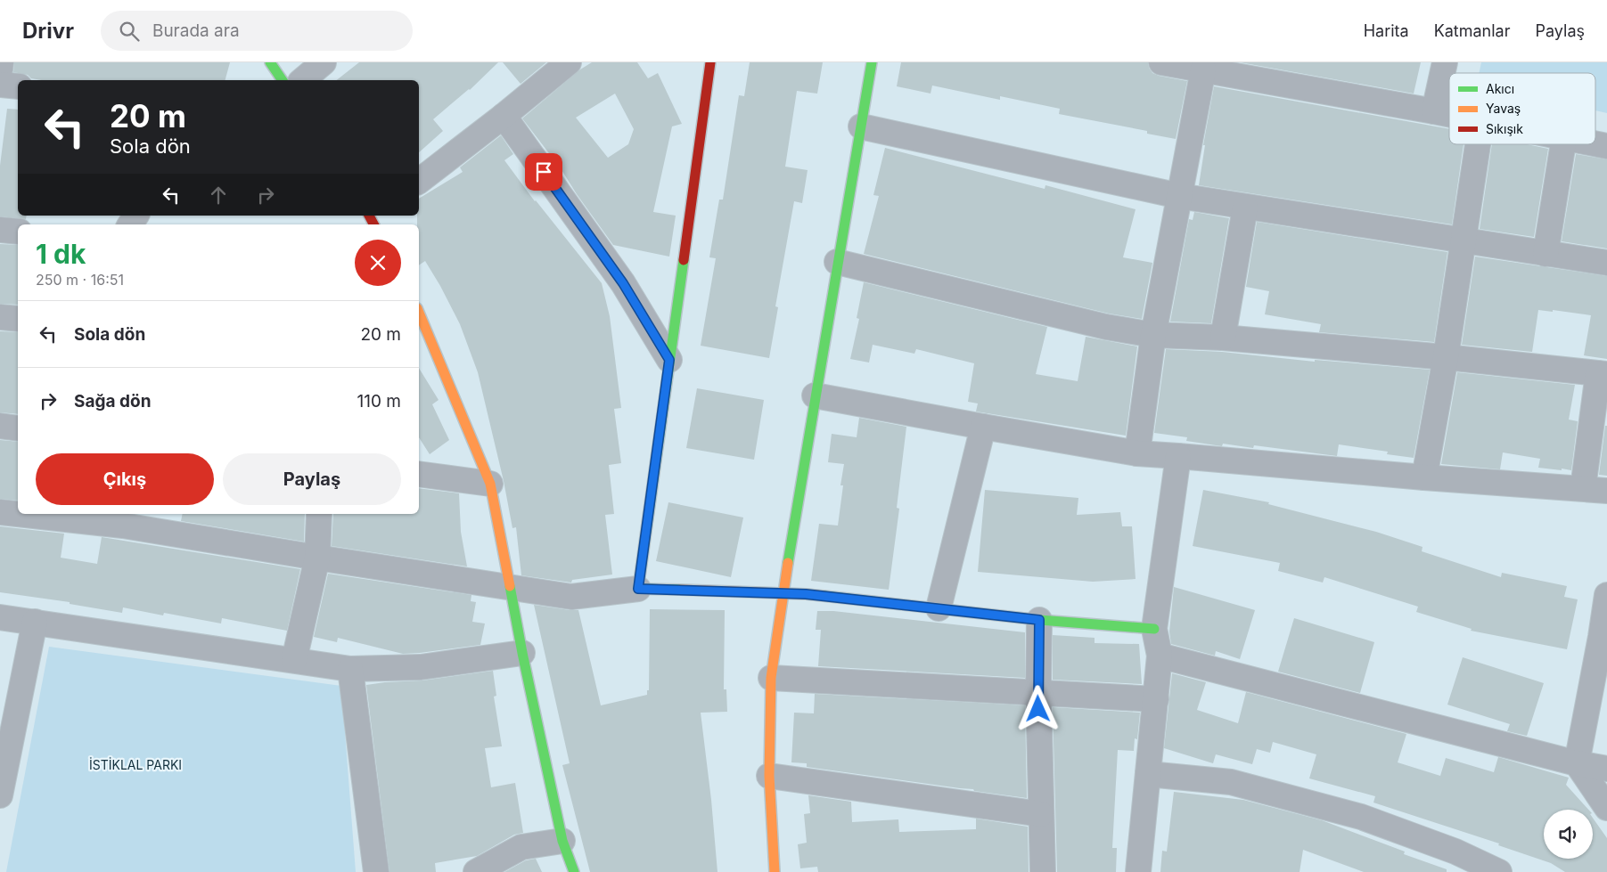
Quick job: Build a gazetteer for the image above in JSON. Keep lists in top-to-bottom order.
{
  "parks": ["İSTİKLAL PARKI"],
  "legend": ["Akıcı", "Yavaş", "Sıkışık"],
  "page": {
    "header": "Drivr",
    "search": "Burada ara",
    "nav": ["Harita", "Katmanlar", "Paylaş"],
    "turn": ["20 m", "Sola dön"],
    "heading": ["1 dk", "250 m · 16:51"],
    "list": [
      {
        "name": "Sola dön",
        "value": "20 m"
      },
      {
        "name": "Sağa dön",
        "value": "110 m"
      }
    ],
    "buttons": ["Çıkış", "Paylaş"]
  }
}
